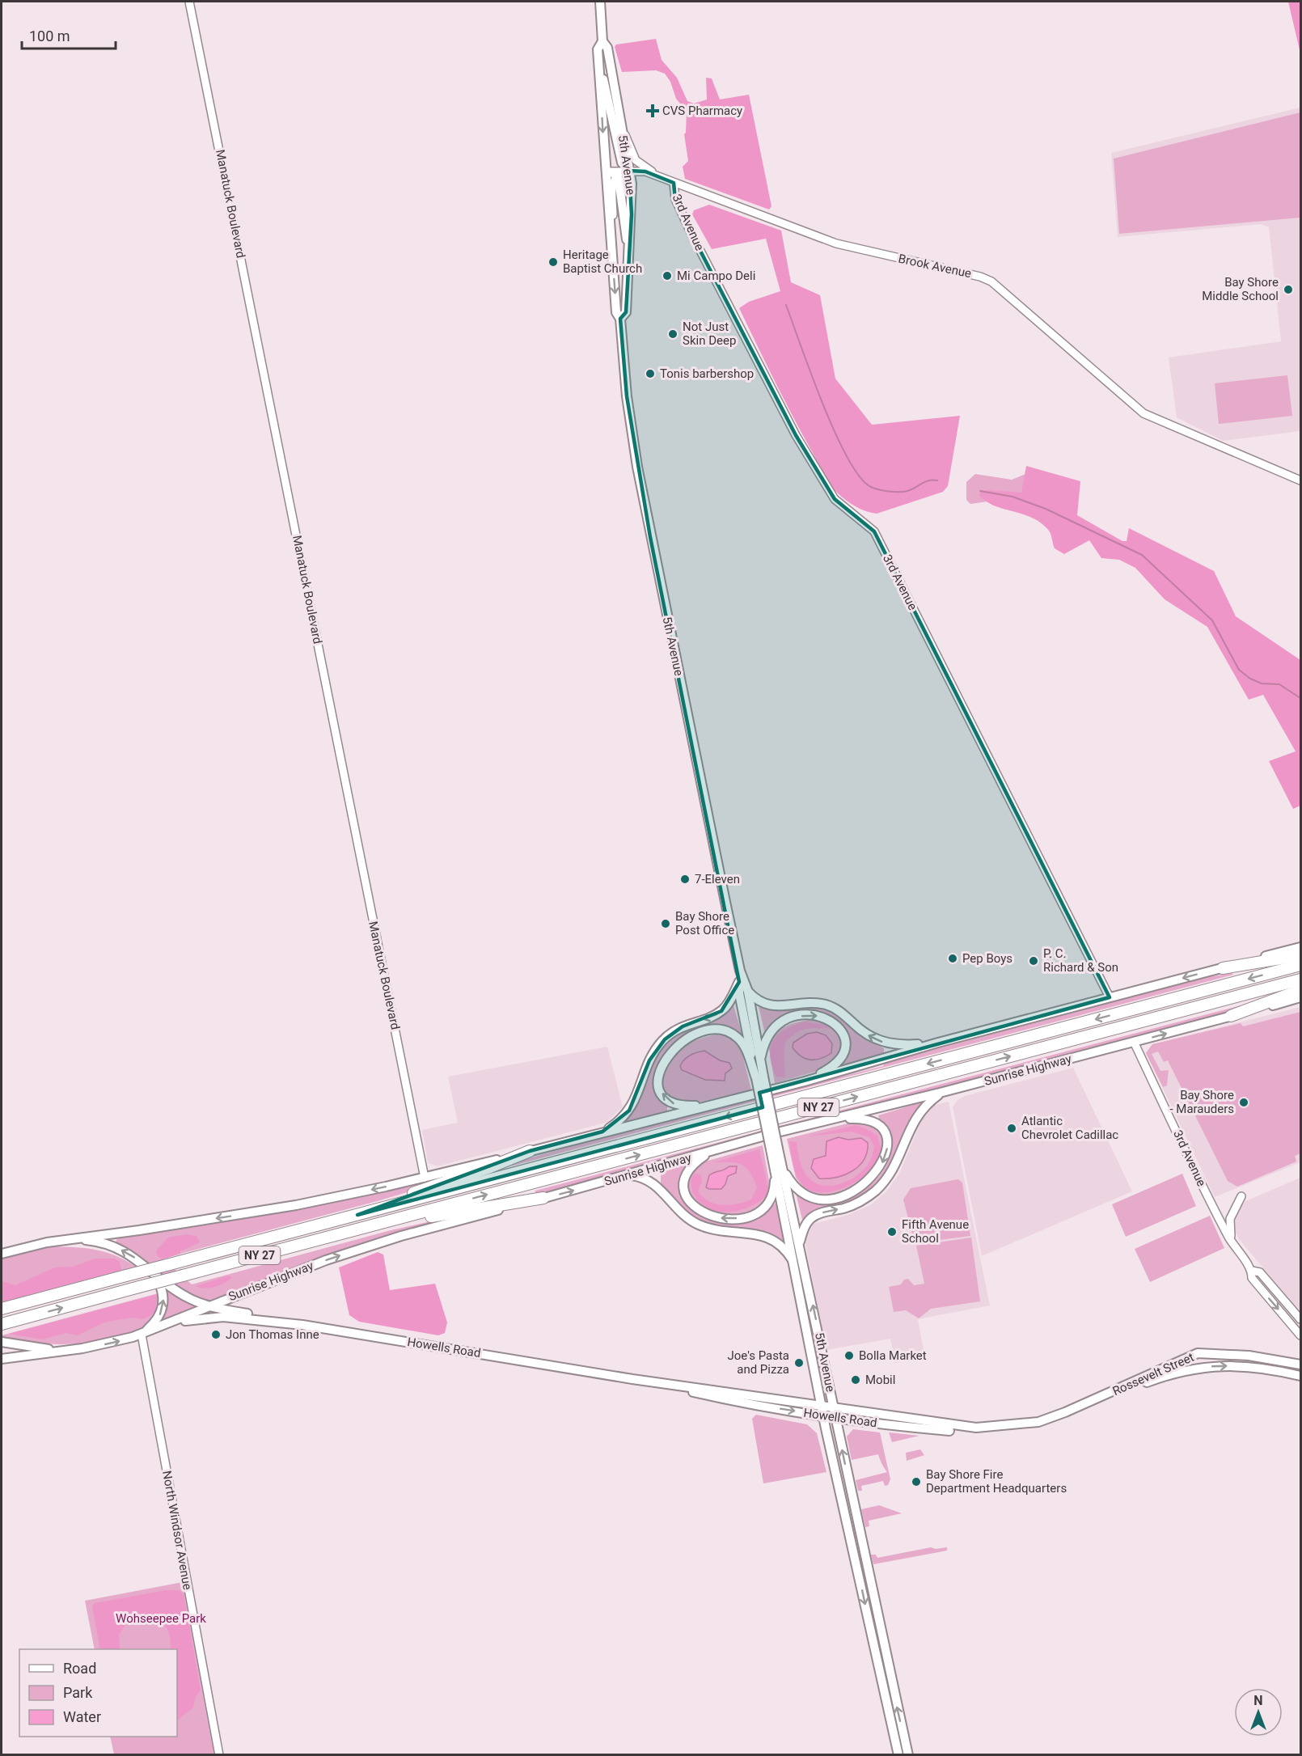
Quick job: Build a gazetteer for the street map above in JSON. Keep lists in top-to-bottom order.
{
  "streets": {
    "highway": ["Sunrise Highway", "NY 27"],
    "main road": ["5th Avenue", "Howells Road", "Rossevelt Street"],
    "street": [
      "Manatuck Boulevard",
      "3rd Avenue",
      "Brook Avenue",
      "North Windsor Avenue"
    ]
  },
  "crossings": [
    ["5th Avenue", "Brook Avenue"],
    ["5th Avenue", "Howells Road"],
    ["3rd Avenue", "Brook Avenue"],
    ["3rd Avenue", "Sunrise Highway"],
    ["Sunrise Highway", "Howells Road"],
    ["Sunrise Highway", "North Windsor Avenue"],
    ["Howells Road", "Rossevelt Street"]
  ],
  "parks": ["Wohseepee Park"],
  "places": {
    "health": ["CVS Pharmacy"],
    "other": [
      "Heritage Baptist Church",
      "Mi Campo Deli",
      "Bay Shore Middle School",
      "Not Just Skin Deep",
      "Tonis barbershop",
      "7-Eleven",
      "Bay Shore Post Office",
      "Pep Boys",
      "P. C. Richard & Son",
      "Bay Shore - Marauders",
      "Atlantic Chevrolet Cadillac",
      "Fifth Avenue School",
      "Jon Thomas Inne",
      "Bolla Market",
      "Joe's Pasta and Pizza",
      "Mobil",
      "Bay Shore Fire Department Headquarters"
    ]
  },
  "legend": ["Road", "Park", "Water"],
  "scale_bar": "100 m",
  "north": "top"
}
